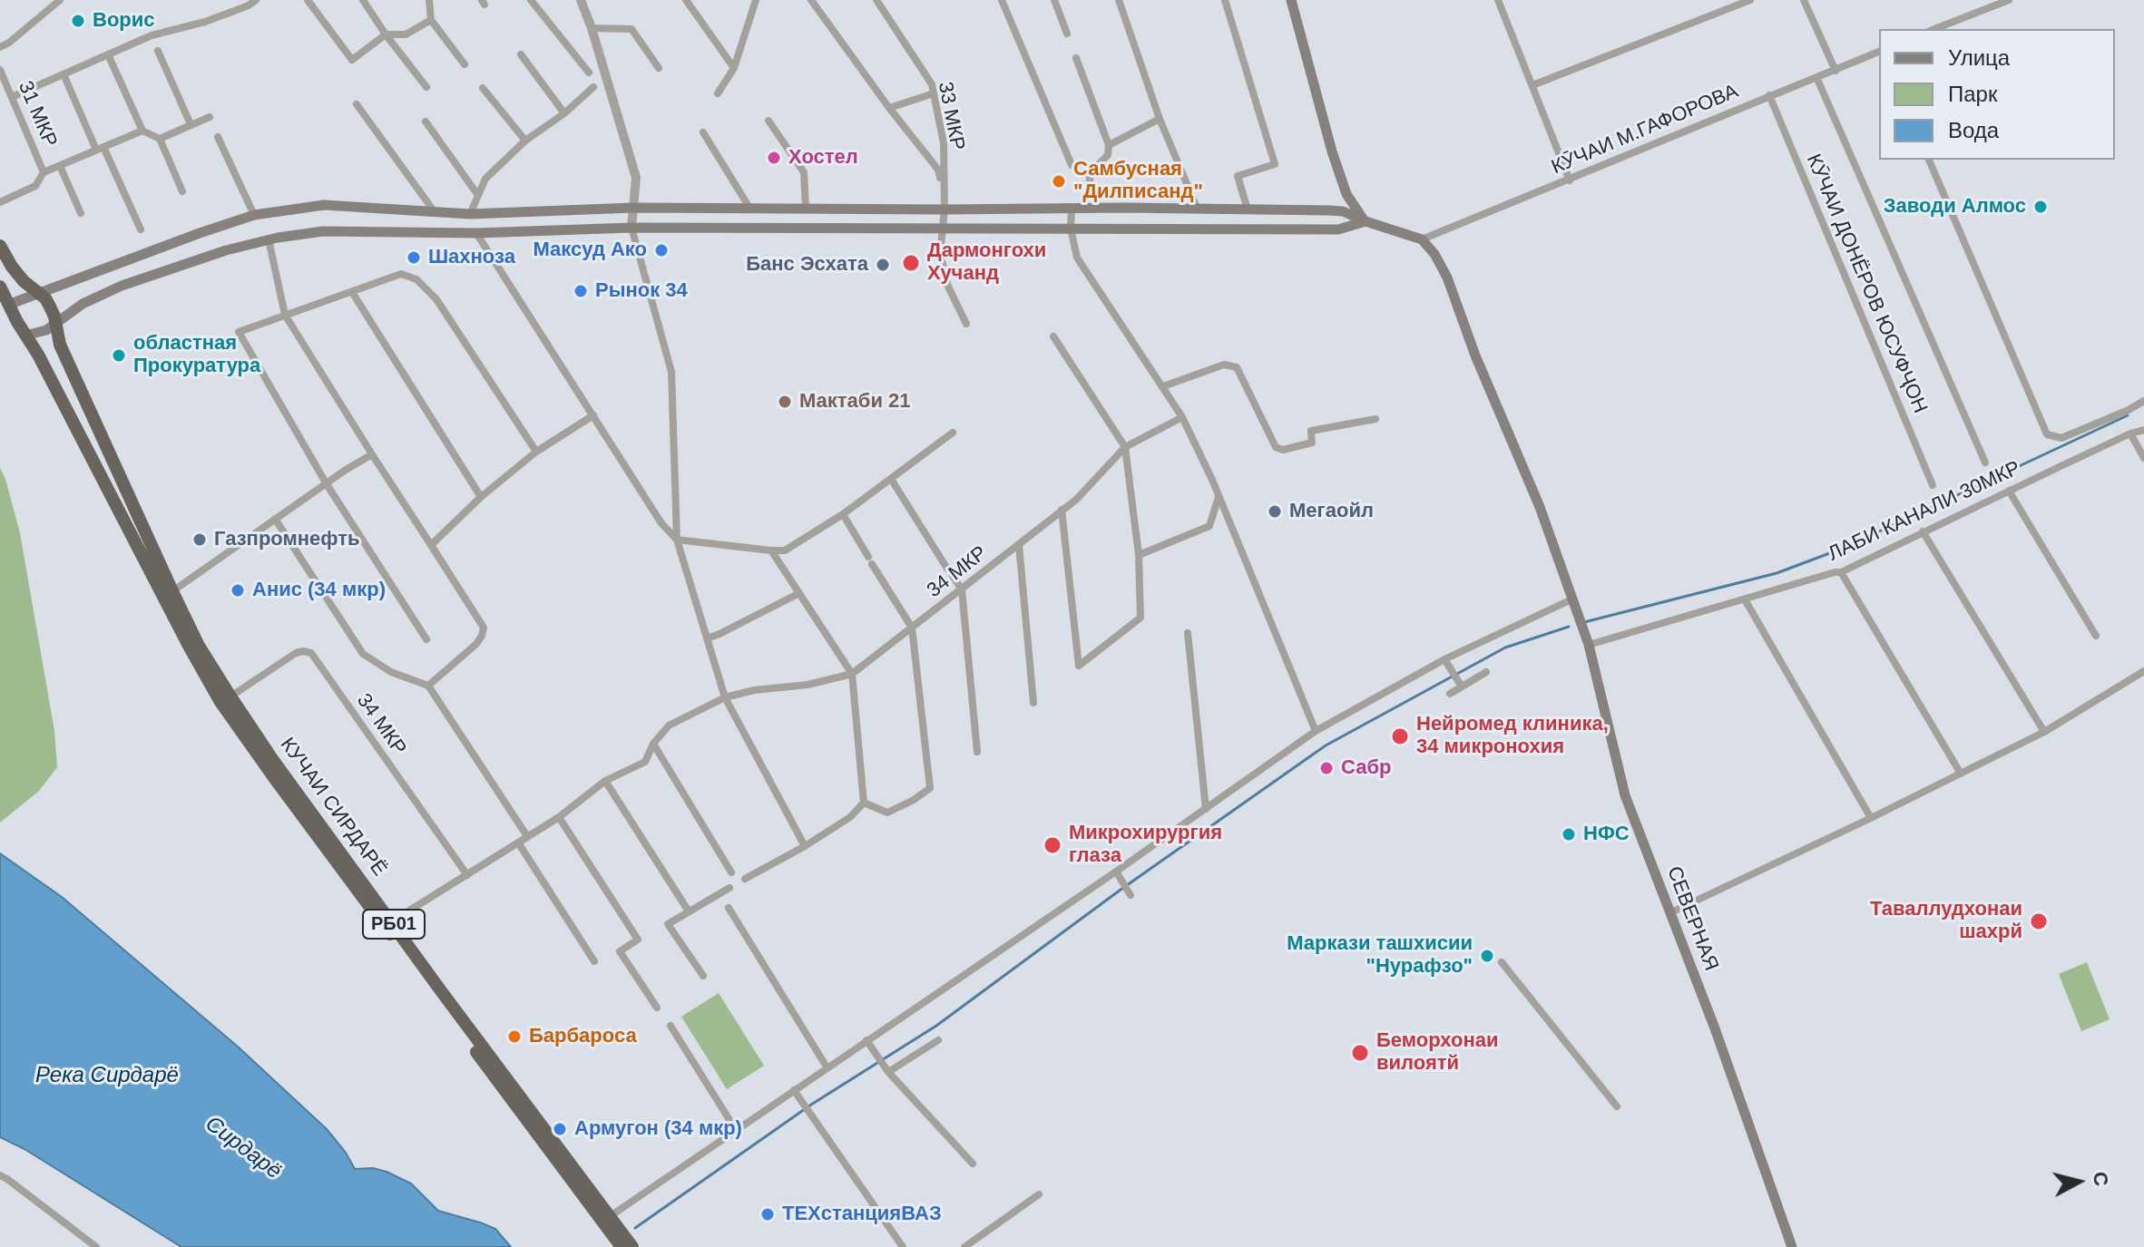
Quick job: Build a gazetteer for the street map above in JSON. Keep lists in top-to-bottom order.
{
  "streets": {
    "highway": ["КУЧАИ СИРДАРЁ", "РБ01"],
    "main road": ["СЕВЕРНАЯ"],
    "street": [
      "31 МКР",
      "33 МКР",
      "КӮЧАИ М.ГАФОРОВА",
      "КӮЧАИ ДОНЁРОВ ЮСУФҶОН",
      "ЛАБИ КАНАЛИ 30МКР",
      "34 МКР"
    ]
  },
  "crossings": [
    ["КӮЧАИ М.ГАФОРОВА", "КӮЧАИ ДОНЁРОВ ЮСУФҶОН"],
    ["КӮЧАИ М.ГАФОРОВА", "СЕВЕРНАЯ"],
    ["ЛАБИ КАНАЛИ 30МКР", "СЕВЕРНАЯ"],
    ["34 МКР", "КУЧАИ СИРДАРЁ"],
    ["КУЧАИ СИРДАРЁ", "РБ01"]
  ],
  "water": ["Река Сирдарё", "Сирдарё"],
  "places": [
    "Ворис",
    "Хостел",
    "Самбусная \"Дилписанд\"",
    "Заводи Алмос",
    "Максуд Ако",
    "Шахноза",
    "Дармонгохи Хучанд",
    "Банс Эсхата",
    "Рынок 34",
    "областная Прокуратура",
    "Мактаби 21",
    "Мегаойл",
    "Газпромнефть",
    "Анис (34 мкр)",
    "Нейромед клиника, 34 микронохия",
    "Сабр",
    "НФС",
    "Микрохирургия глаза",
    "Таваллудхонаи шахрй",
    "Маркази ташхисии \"Нурафзо\"",
    "Барбароса",
    "Беморхонаи вилоятй",
    "Армугон (34 мкр)",
    "ТЕХстанцияВАЗ"
  ],
  "legend": ["Улица", "Парк", "Вода"],
  "north": "right"
}
